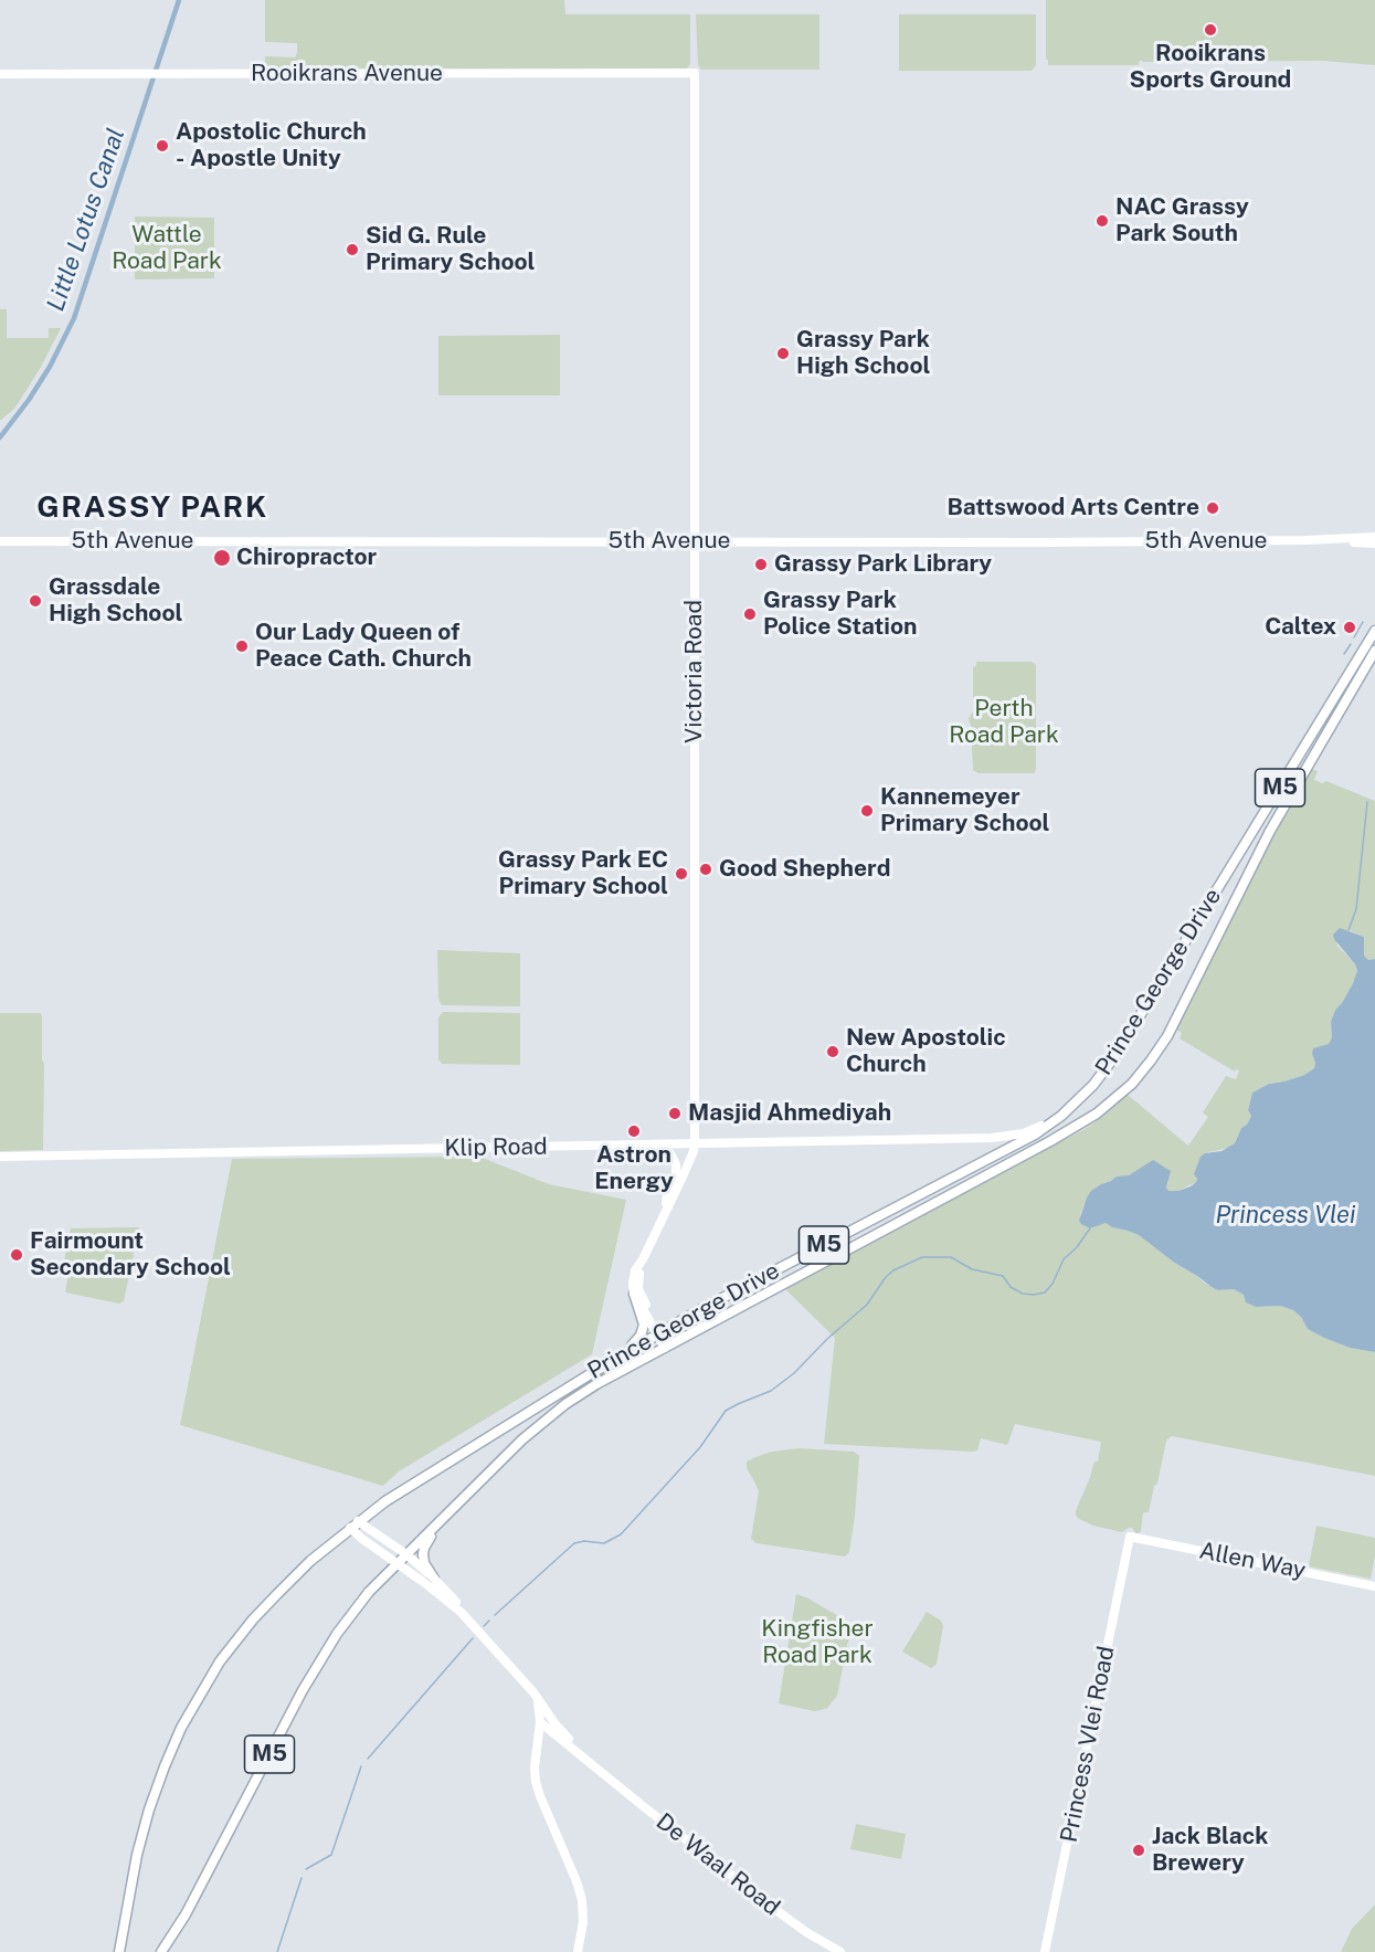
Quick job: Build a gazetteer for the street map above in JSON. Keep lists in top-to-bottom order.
{
  "streets": {
    "main road": ["M5", "Prince George Drive"],
    "street": [
      "Rooikrans Avenue",
      "5th Avenue",
      "Victoria Road",
      "Klip Road",
      "Allen Way",
      "Princess Vlei Road",
      "De Waal Road"
    ]
  },
  "crossings": [
    ["Rooikrans Avenue", "Victoria Road"],
    ["5th Avenue", "Victoria Road"],
    ["Victoria Road", "Prince George Drive"],
    ["Victoria Road", "Klip Road"],
    ["Prince George Drive", "Klip Road"],
    ["Prince George Drive", "De Waal Road"],
    ["Allen Way", "Princess Vlei Road"]
  ],
  "districts": ["GRASSY PARK"],
  "water": ["Little Lotus Canal", "Princess Vlei"],
  "parks": ["Wattle Road Park", "Perth Road Park", "Kingfisher Road Park"],
  "places": [
    "Rooikrans Sports Ground",
    "Apostolic Church - Apostle Unity",
    "NAC Grassy Park South",
    "Sid G. Rule Primary School",
    "Grassy Park High School",
    "Battswood Arts Centre",
    "Chiropractor",
    "Grassy Park Library",
    "Grassdale High School",
    "Grassy Park Police Station",
    "Caltex",
    "Our Lady Queen of Peace Cath. Church",
    "Kannemeyer Primary School",
    "Good Shepherd",
    "Grassy Park EC Primary School",
    "New Apostolic Church",
    "Masjid Ahmediyah",
    "Astron Energy",
    "Fairmount Secondary School",
    "Jack Black Brewery"
  ]
}
